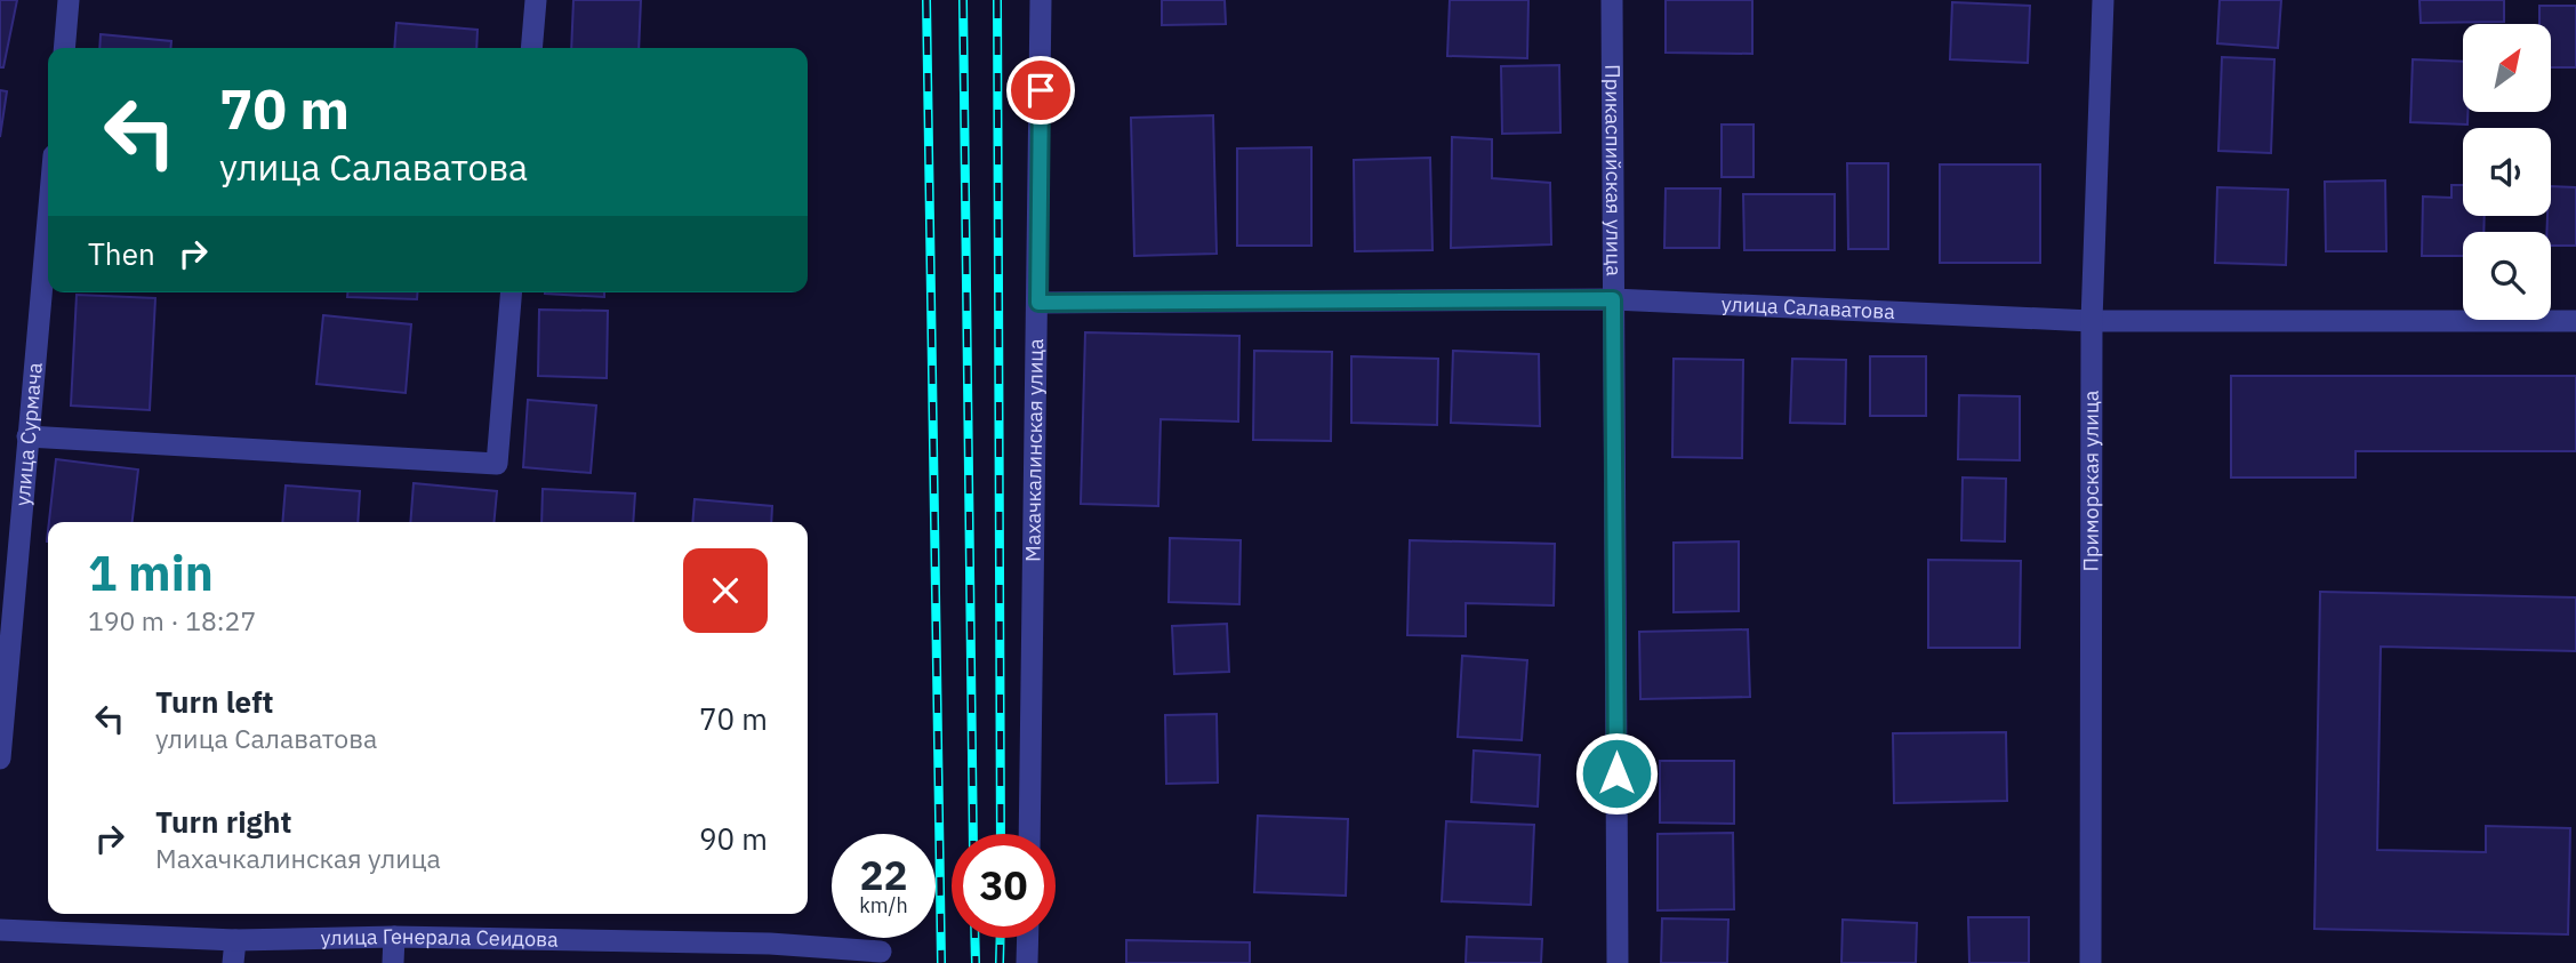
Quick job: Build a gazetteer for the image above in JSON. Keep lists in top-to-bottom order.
{
  "streets": {
    "street": [
      "Прикаспийская улица",
      "улица Салаватова",
      "улица Сурмача",
      "Махачкалинская улица",
      "Приморская улица",
      "улица Генерала Сеидова"
    ]
  },
  "crossings": [
    ["Прикаспийская улица", "улица Салаватова"],
    ["улица Салаватова", "Махачкалинская улица"],
    ["улица Салаватова", "Приморская улица"]
  ],
  "north": "top right",
  "page": {
    "turn": ["70 m", "улица Салаватова"],
    "then": "Then",
    "heading": ["1 min", "190 m · 18:27"],
    "list": [
      {
        "name": "Turn left",
        "note": "улица Салаватова",
        "value": "70 m"
      },
      {
        "name": "Turn right",
        "note": "Махачкалинская улица",
        "value": "90 m"
      }
    ],
    "speed": "22 km/h",
    "limit": "30"
  }
}
